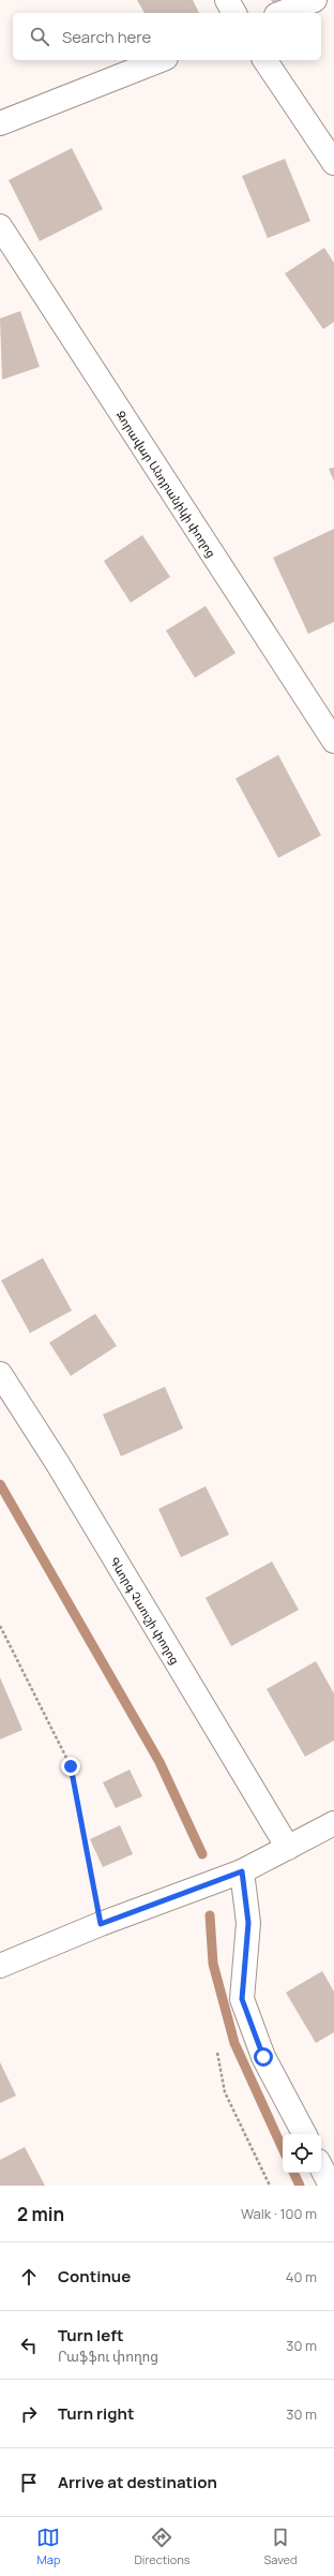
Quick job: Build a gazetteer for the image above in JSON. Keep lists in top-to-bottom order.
{
  "streets": {
    "street": ["Զորավար Անդրանիկի փողոց", "Գևորգ Չաուշի փողոց"]
  },
  "page": {
    "search": "Search here",
    "heading": ["2 min", "Walk · 100 m"],
    "list": [
      ["Continue", "40 m"],
      ["Turn left", "Րաֆֆու փողոց", "30 m"],
      ["Turn right", "30 m"],
      "Arrive at destination"
    ],
    "nav": ["Map", "Directions", "Saved"]
  }
}
